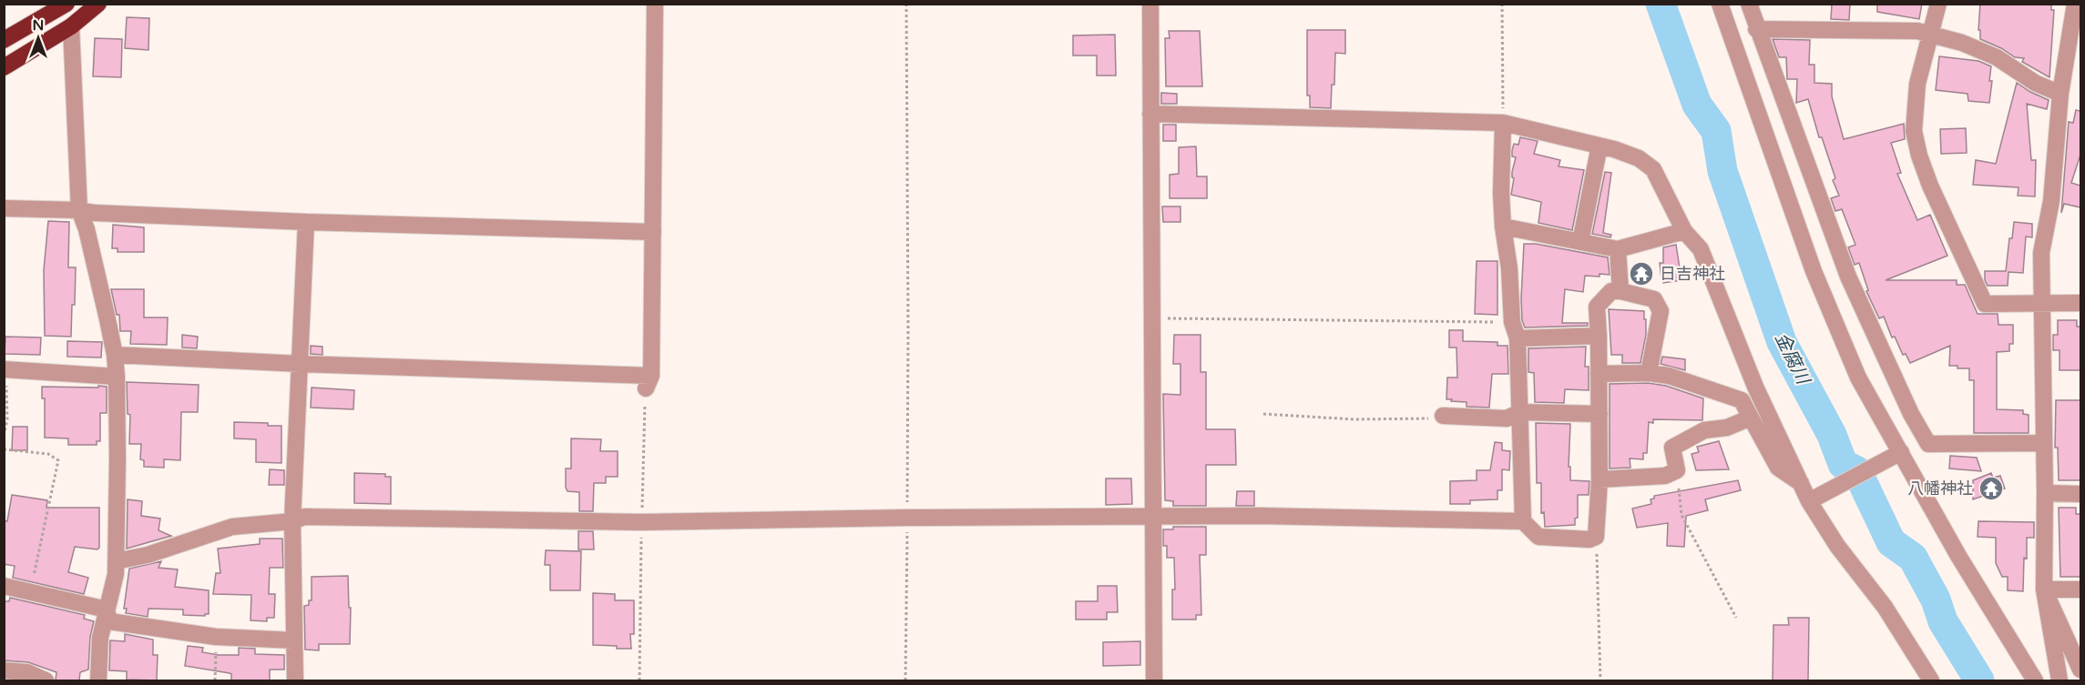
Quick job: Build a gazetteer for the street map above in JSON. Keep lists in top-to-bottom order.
{
  "water": ["金腐川"],
  "places": {
    "temple": ["日吉神社", "八幡神社"]
  },
  "north": "top"
}
